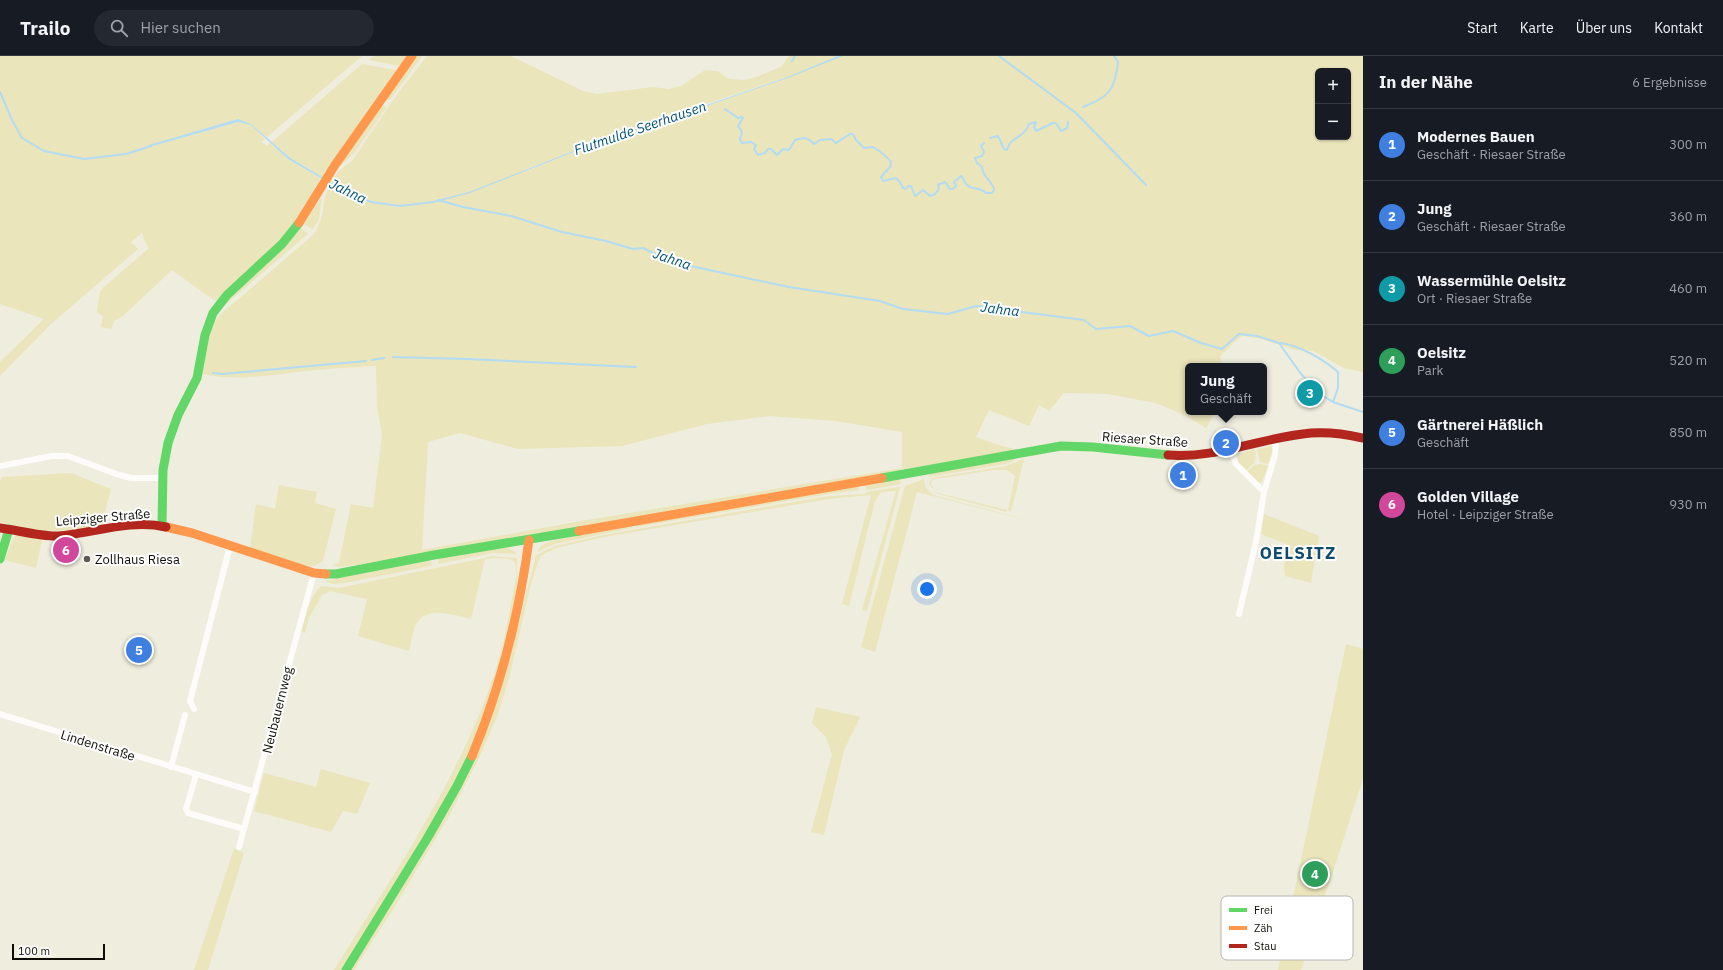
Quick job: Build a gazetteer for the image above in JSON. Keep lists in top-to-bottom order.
{
  "streets": {
    "main road": ["Riesaer Straße", "Leipziger Straße"],
    "street": ["Neubauernweg", "Lindenstraße"]
  },
  "crossings": [
    ["Riesaer Straße", "Leipziger Straße"],
    ["Leipziger Straße", "Neubauernweg"],
    ["Neubauernweg", "Lindenstraße"]
  ],
  "districts": ["OELSITZ"],
  "water": ["Flutmulde Seerhausen", "Jahna"],
  "places": ["Zollhaus Riesa"],
  "legend": ["Frei", "Zäh", "Stau"],
  "scale_bar": "100 m",
  "page": {
    "header": "Trailo",
    "search": "Hier suchen",
    "nav": [
      "Start",
      "Karte",
      "Über uns",
      "Kontakt"
    ],
    "heading": ["In der Nähe", "6 Ergebnisse"],
    "map_buttons": ["+", "−"],
    "list": [
      {
        "mark": "1",
        "name": "Modernes Bauen",
        "note": "Geschäft · Riesaer Straße",
        "value": "300 m"
      },
      {
        "mark": "2",
        "name": "Jung",
        "note": "Geschäft · Riesaer Straße",
        "value": "360 m"
      },
      {
        "mark": "3",
        "name": "Wassermühle Oelsitz",
        "note": "Ort · Riesaer Straße",
        "value": "460 m"
      },
      {
        "mark": "4",
        "name": "Oelsitz",
        "note": "Park",
        "value": "520 m"
      },
      {
        "mark": "5",
        "name": "Gärtnerei Häßlich",
        "note": "Geschäft",
        "value": "850 m"
      },
      {
        "mark": "6",
        "name": "Golden Village",
        "note": "Hotel · Leipziger Straße",
        "value": "930 m"
      }
    ],
    "popup": ["Jung", "Geschäft"],
    "pins": [
      "3",
      "2",
      "1",
      "6",
      "5",
      "4"
    ],
    "scale": "100 m"
  }
}
